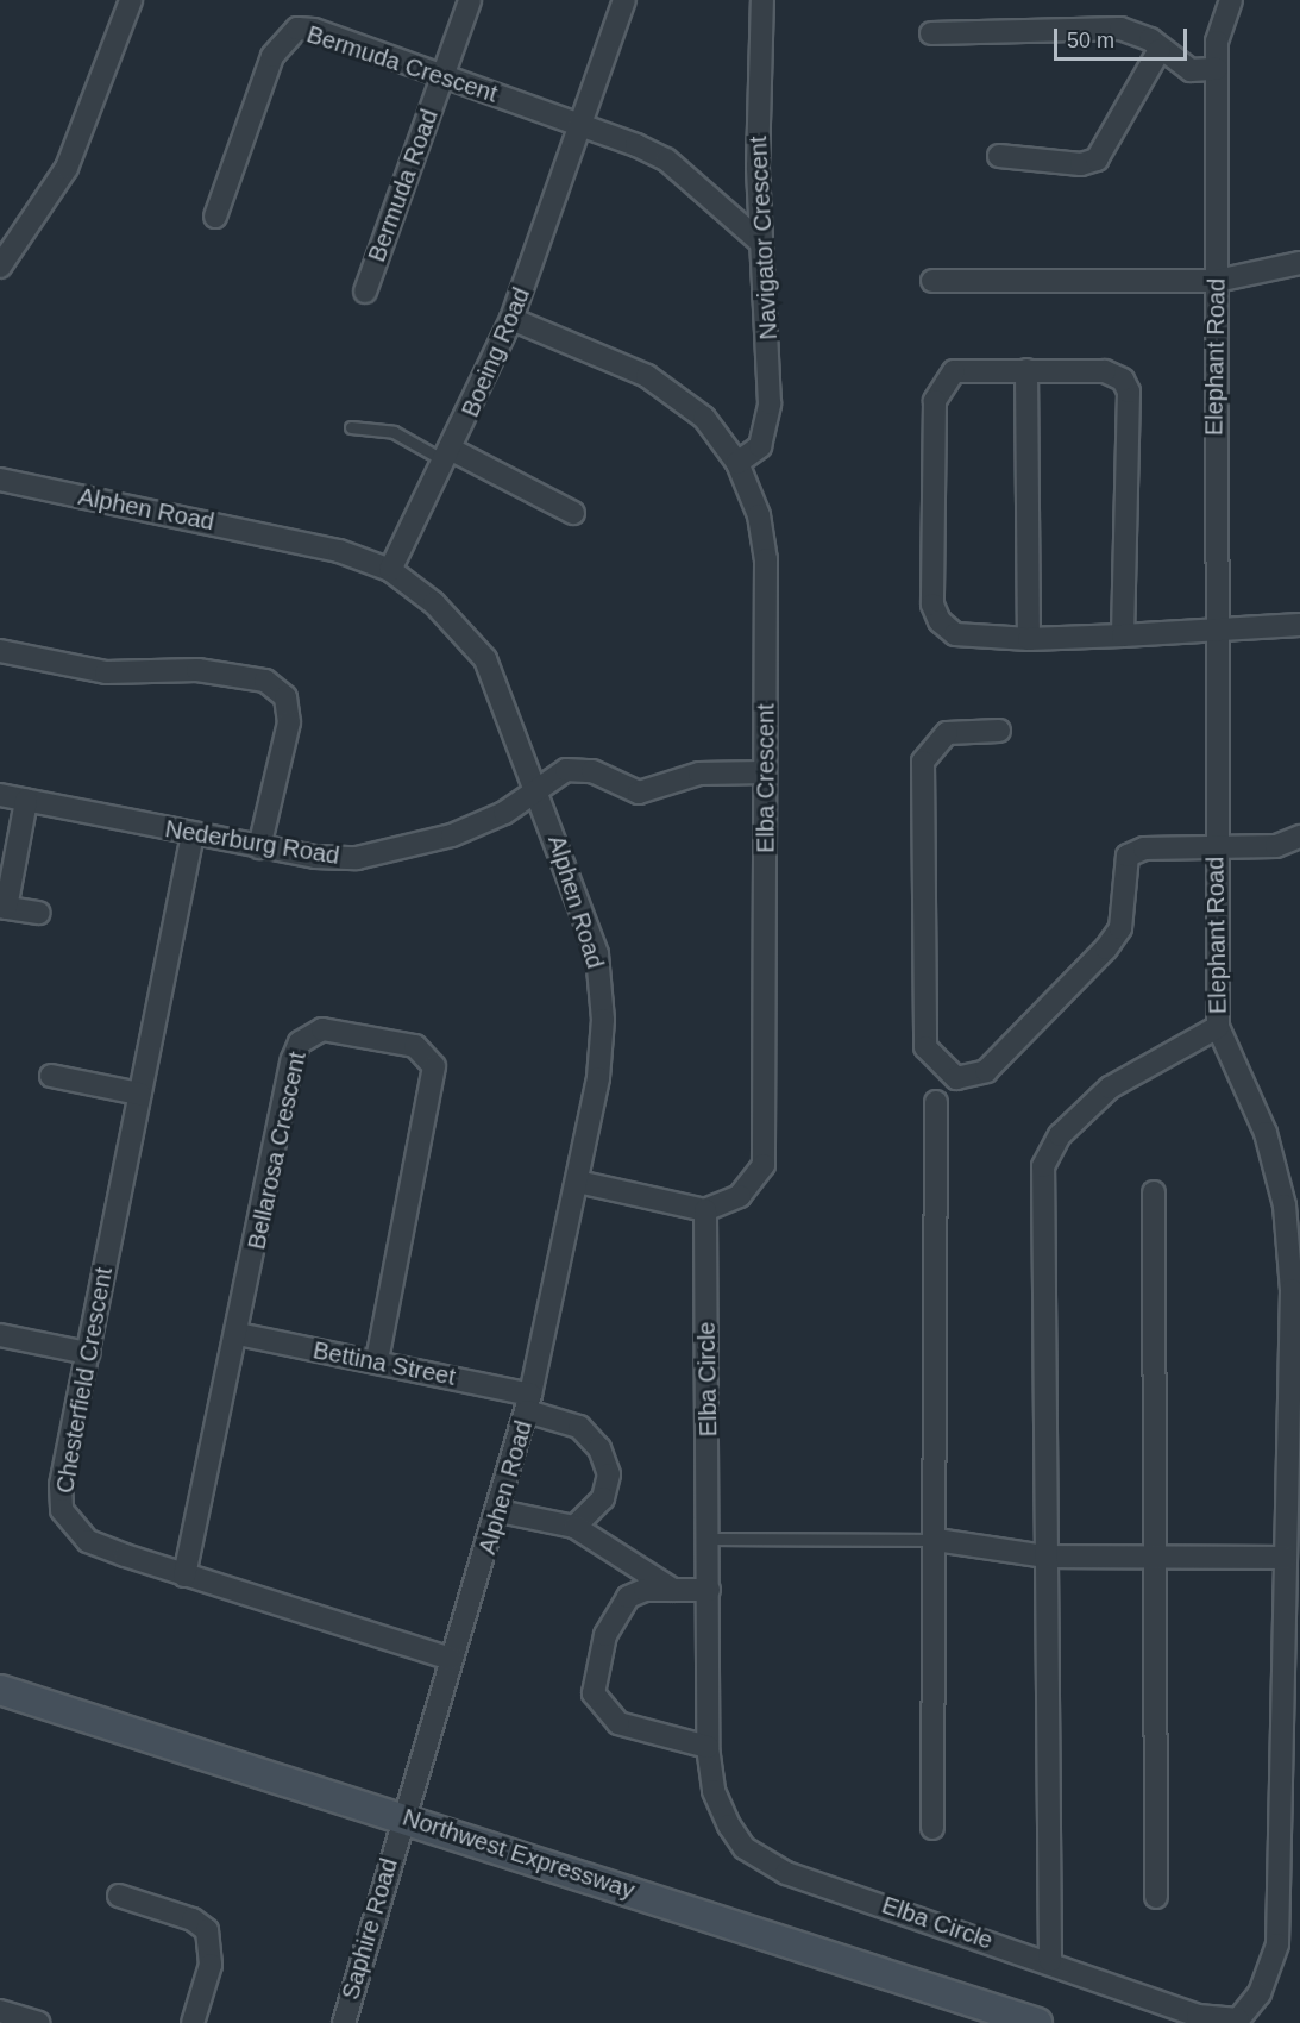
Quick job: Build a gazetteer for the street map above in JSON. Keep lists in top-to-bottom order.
{
  "streets": {
    "main road": ["Northwest Expressway"],
    "street": [
      "Bermuda Crescent",
      "Bermuda Road",
      "Navigator Crescent",
      "Boeing Road",
      "Elephant Road",
      "Alphen Road",
      "Elba Crescent",
      "Nederburg Road",
      "Bellarosa Crescent",
      "Bettina Street",
      "Elba Circle",
      "Chesterfield Crescent",
      "Saphire Road"
    ]
  },
  "crossings": [
    ["Bermuda Crescent", "Bermuda Road"],
    ["Bermuda Crescent", "Navigator Crescent"],
    ["Bermuda Crescent", "Boeing Road"],
    ["Navigator Crescent", "Elba Crescent"],
    ["Boeing Road", "Alphen Road"],
    ["Boeing Road", "Elba Crescent"],
    ["Elephant Road", "Elba Circle"],
    ["Alphen Road", "Nederburg Road"],
    ["Alphen Road", "Bettina Street"],
    ["Alphen Road", "Chesterfield Crescent"],
    ["Alphen Road", "Northwest Expressway"],
    ["Alphen Road", "Saphire Road"],
    ["Elba Crescent", "Nederburg Road"],
    ["Elba Crescent", "Elba Circle"],
    ["Nederburg Road", "Chesterfield Crescent"],
    ["Bellarosa Crescent", "Bettina Street"],
    ["Bellarosa Crescent", "Chesterfield Crescent"],
    ["Northwest Expressway", "Saphire Road"]
  ],
  "scale_bar": "50 m"
}
